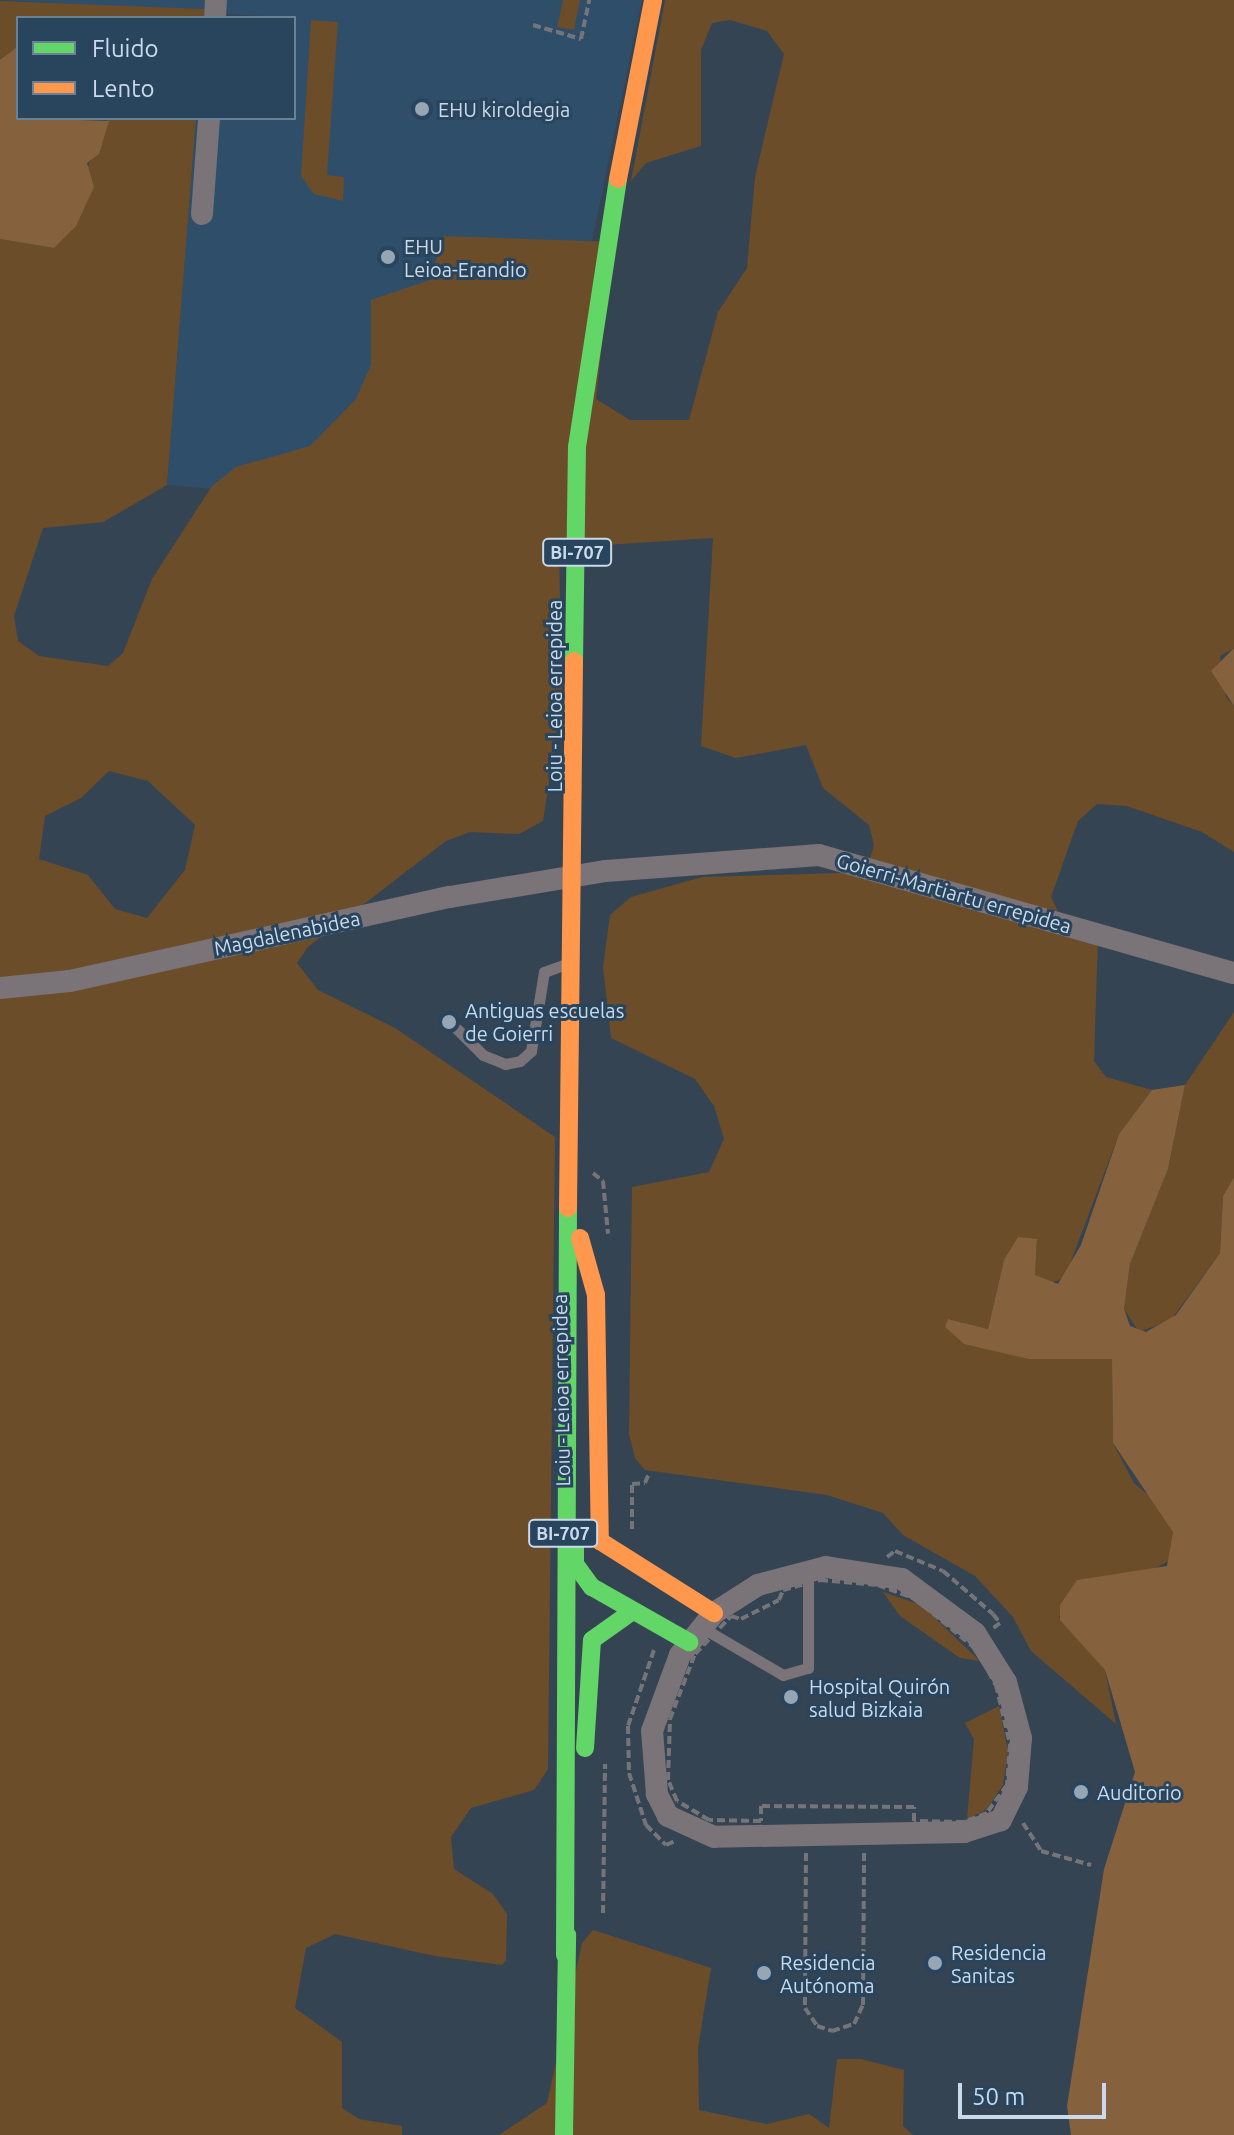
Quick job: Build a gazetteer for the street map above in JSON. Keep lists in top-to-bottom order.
{
  "streets": {
    "main road": ["BI-707", "Loiu - Leioa errepidea"],
    "street": ["Goierri-Martiartu errepidea", "Magdalenabidea"]
  },
  "crossings": [
    ["Loiu - Leioa errepidea", "Goierri-Martiartu errepidea"],
    ["Loiu - Leioa errepidea", "Magdalenabidea"],
    ["Goierri-Martiartu errepidea", "Magdalenabidea"]
  ],
  "places": [
    "EHU kiroldegia",
    "EHU Leioa-Erandio",
    "Antiguas escuelas de Goierri",
    "Hospital Quirón salud Bizkaia",
    "Auditorio",
    "Residencia Sanitas",
    "Residencia Autónoma"
  ],
  "legend": ["Fluido", "Lento"],
  "scale_bar": "50 m"
}
